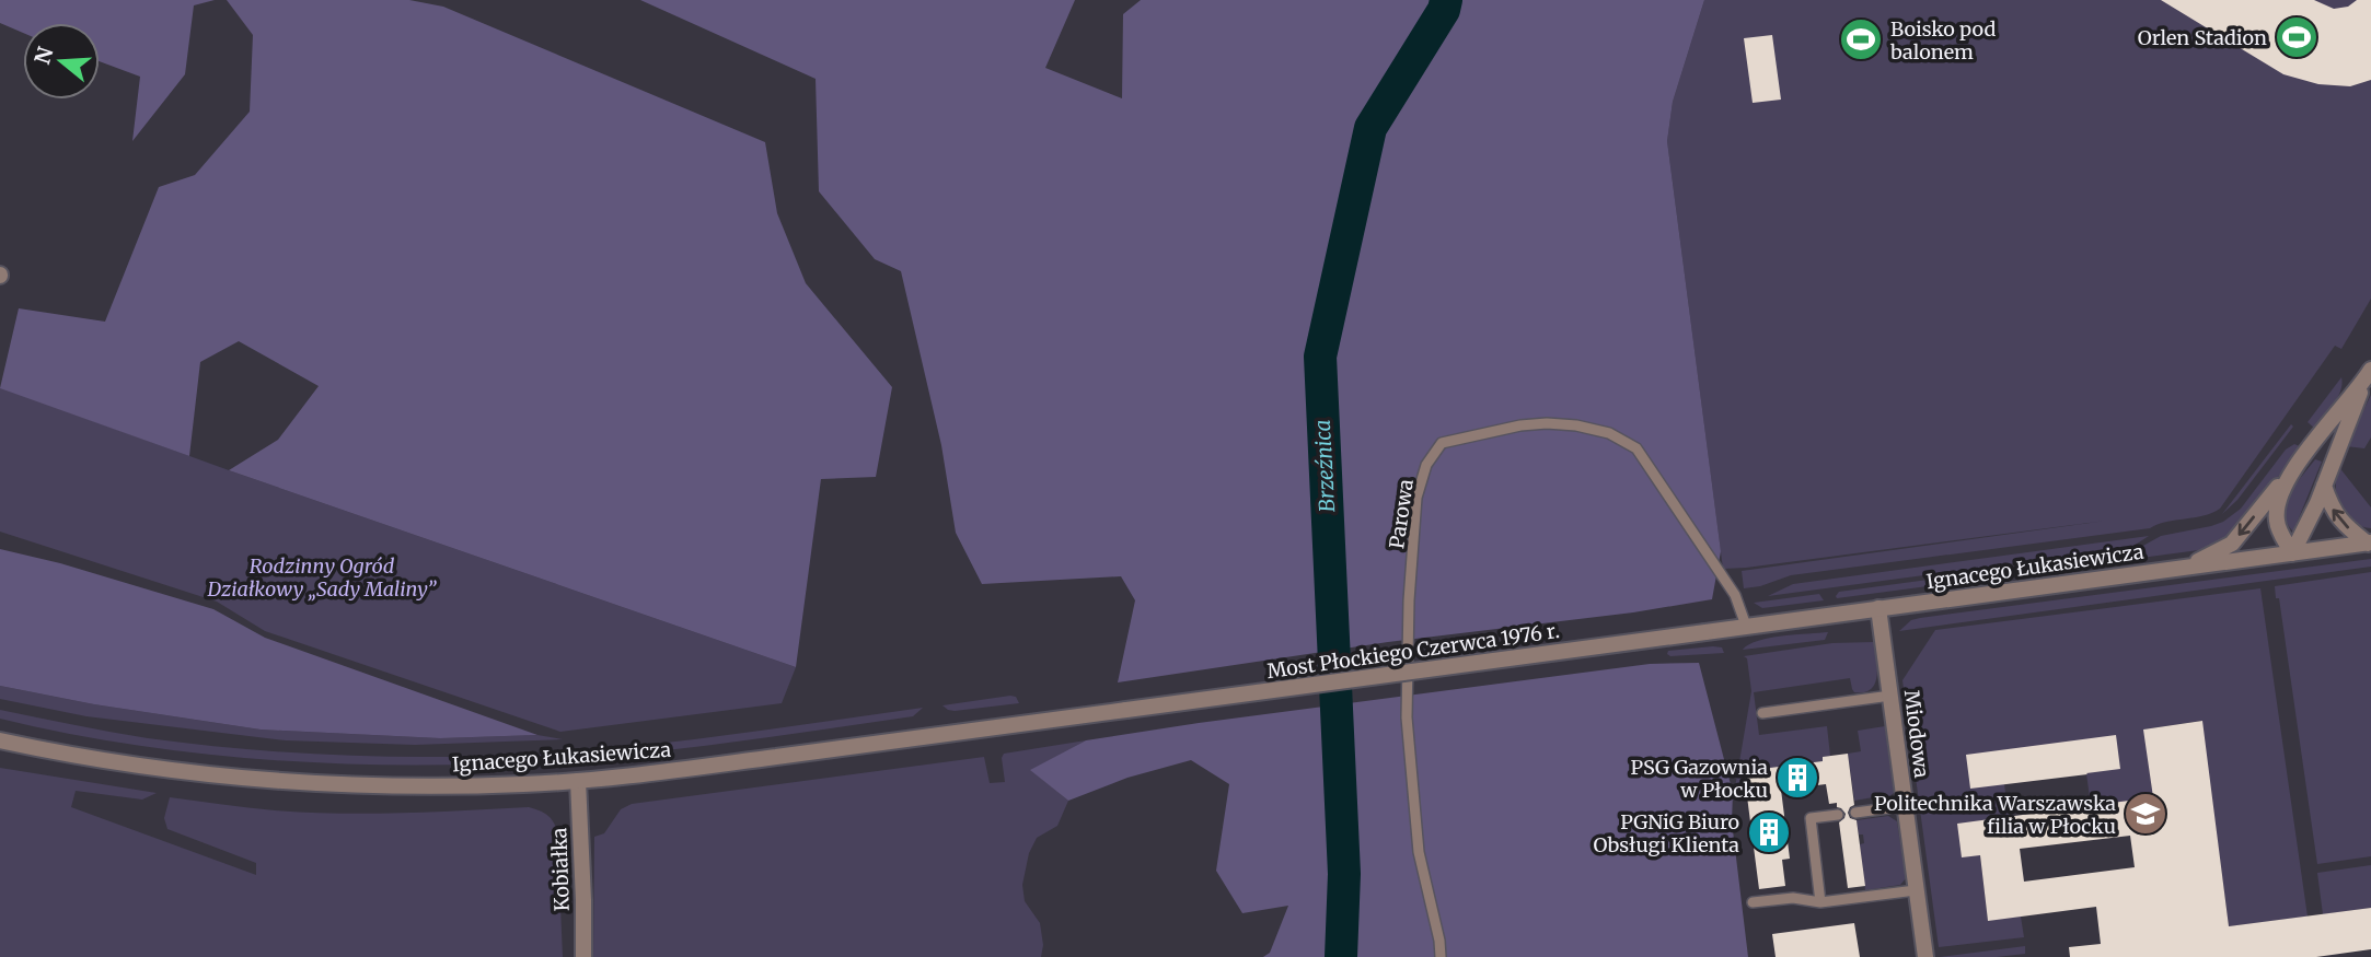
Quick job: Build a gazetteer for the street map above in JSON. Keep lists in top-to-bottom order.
{
  "streets": {
    "street": [
      "Ignacego Łukasiewicza",
      "Most Płockiego Czerwca 1976 r.",
      "Miodowa",
      "Kobiałka"
    ],
    "lane": ["Parowa"]
  },
  "crossings": [
    ["Parowa", "Ignacego Łukasiewicza"],
    ["Ignacego Łukasiewicza", "Most Płockiego Czerwca 1976 r."],
    ["Ignacego Łukasiewicza", "Miodowa"],
    ["Ignacego Łukasiewicza", "Kobiałka"]
  ],
  "water": ["Brzeźnica"],
  "parks": ["Rodzinny Ogród Działkowy „Sady Maliny”"],
  "places": {
    "sports": ["Orlen Stadion", "Boisko pod balonem"],
    "building": ["PSG Gazownia w Płocku", "PGNiG Biuro Obsługi Klienta"],
    "school or university": ["Politechnika Warszawska filia w Płocku"]
  },
  "north": "left"
}
